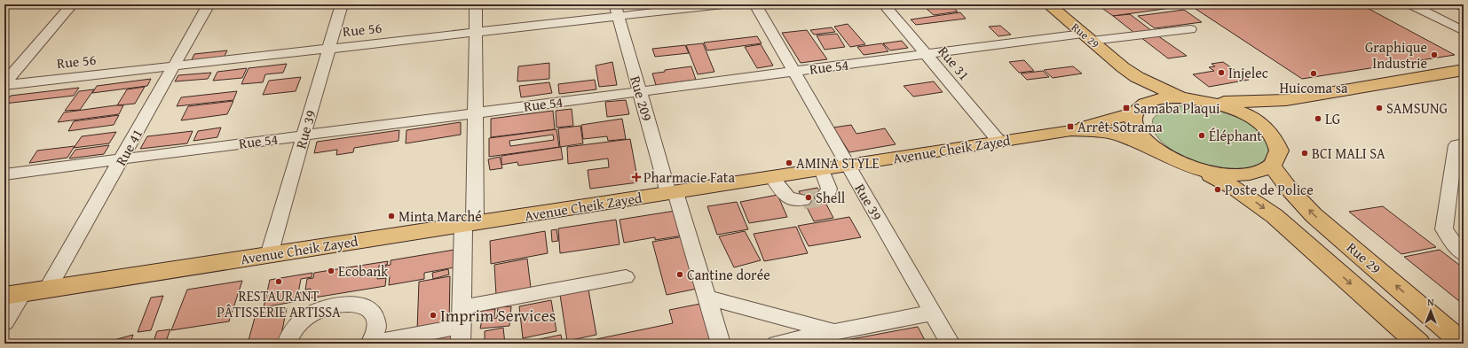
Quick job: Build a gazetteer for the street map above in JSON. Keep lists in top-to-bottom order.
{
  "streets": {
    "main road": ["Rue 29", "Avenue Cheik Zayed"],
    "street": [
      "Rue 56",
      "Rue 31",
      "Rue 54",
      "Rue 209",
      "Rue 39",
      "Rue 41"
    ]
  },
  "crossings": [
    ["Rue 56", "Rue 209"],
    ["Rue 56", "Rue 39"],
    ["Rue 56", "Rue 41"],
    ["Rue 29", "Rue 54"],
    ["Rue 29", "Avenue Cheik Zayed"],
    ["Rue 31", "Rue 54"],
    ["Rue 31", "Avenue Cheik Zayed"],
    ["Rue 54", "Rue 209"],
    ["Rue 54", "Rue 39"],
    ["Rue 54", "Rue 41"],
    ["Rue 209", "Avenue Cheik Zayed"],
    ["Rue 39", "Avenue Cheik Zayed"],
    ["Rue 41", "Avenue Cheik Zayed"]
  ],
  "places": {
    "other": [
      "Graphique Industrie",
      "Injelec",
      "Huicoma sa",
      "SAMSUNG",
      "LG",
      "Éléphant",
      "BCI MALI SA",
      "AMINA STYLE",
      "Poste de Police",
      "Shell",
      "Minta Marché",
      "Ecobank",
      "Cantine dorée",
      "RESTAURANT PÂTISSERIE ARTISSA",
      "Imprim Services"
    ],
    "transit": ["Samaba Plaqui", "Arrêt Sotrama"],
    "health": ["Pharmacie Fata"]
  },
  "north": "top"
}
